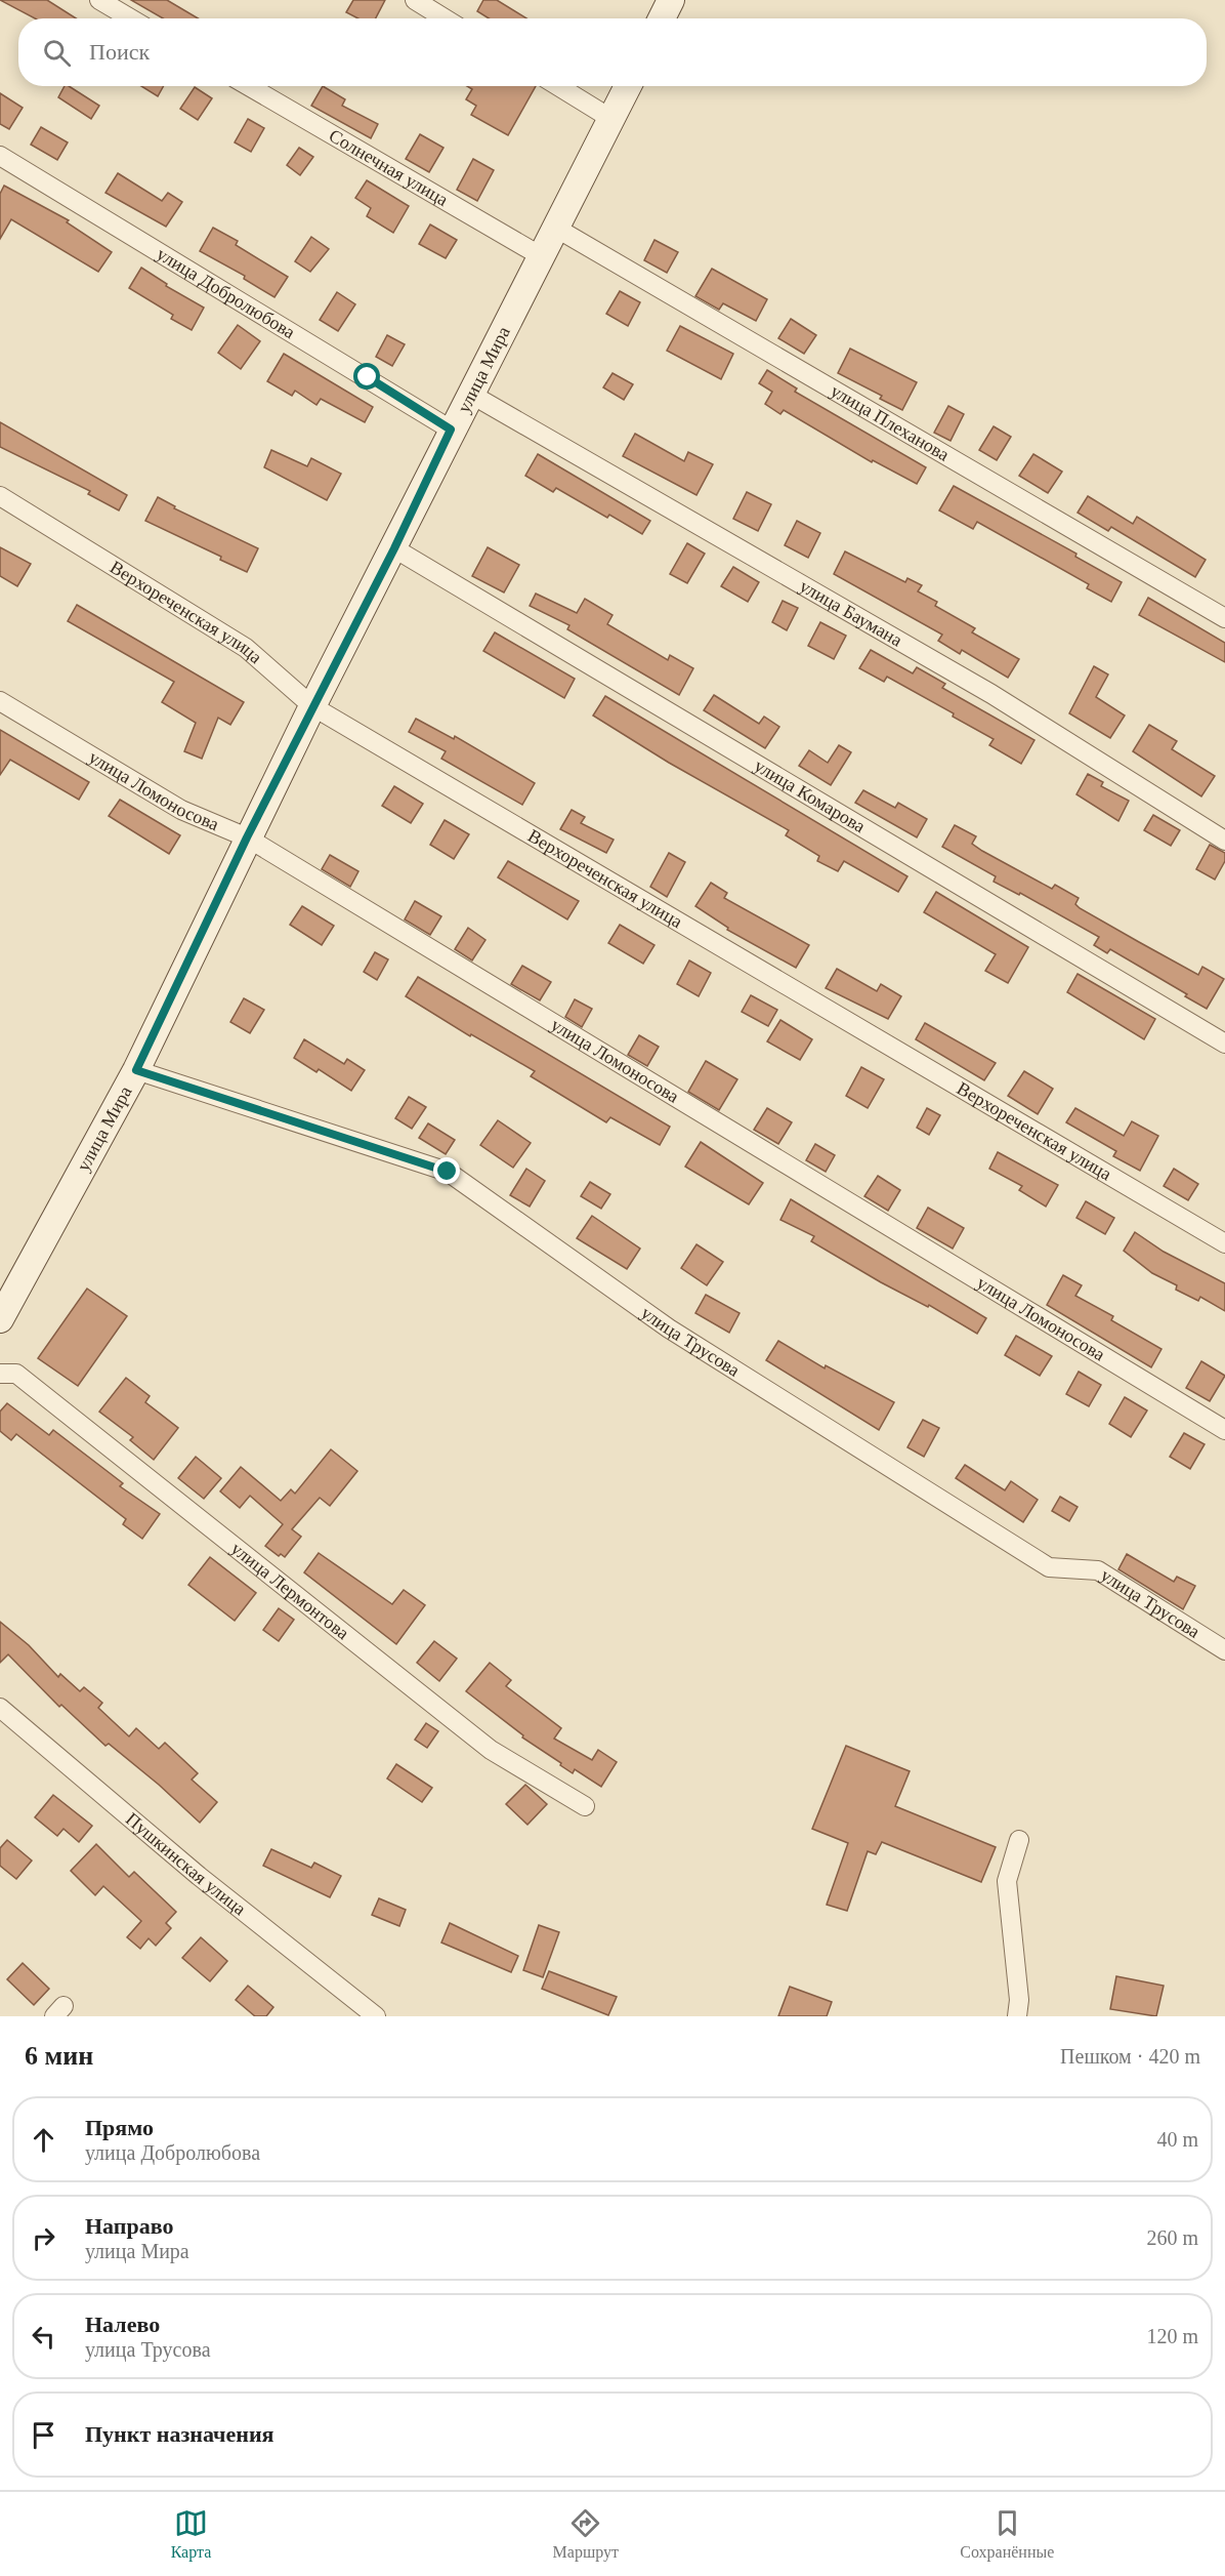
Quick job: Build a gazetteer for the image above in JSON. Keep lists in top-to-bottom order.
{
  "streets": {
    "street": [
      "Солнечная улица",
      "улица Добролюбова",
      "улица Мира",
      "улица Плеханова",
      "улица Баумана",
      "Верхореченская улица",
      "улица Ломоносова",
      "улица Комарова",
      "улица Трусова",
      "улица Лермонтова",
      "Пушкинская улица"
    ]
  },
  "crossings": [
    ["Солнечная улица", "улица Мира"],
    ["улица Добролюбова", "улица Мира"],
    ["улица Мира", "улица Плеханова"],
    ["улица Мира", "улица Баумана"],
    ["улица Мира", "Верхореченская улица"],
    ["улица Мира", "улица Ломоносова"],
    ["улица Мира", "улица Комарова"],
    ["улица Мира", "улица Трусова"]
  ],
  "page": {
    "search": "Поиск",
    "heading": ["6 мин", "Пешком · 420 m"],
    "list": [
      ["Прямо", "улица Добролюбова", "40 m"],
      ["Направо", "улица Мира", "260 m"],
      ["Налево", "улица Трусова", "120 m"],
      "Пункт назначения"
    ],
    "nav": ["Карта", "Маршрут", "Сохранённые"]
  }
}
